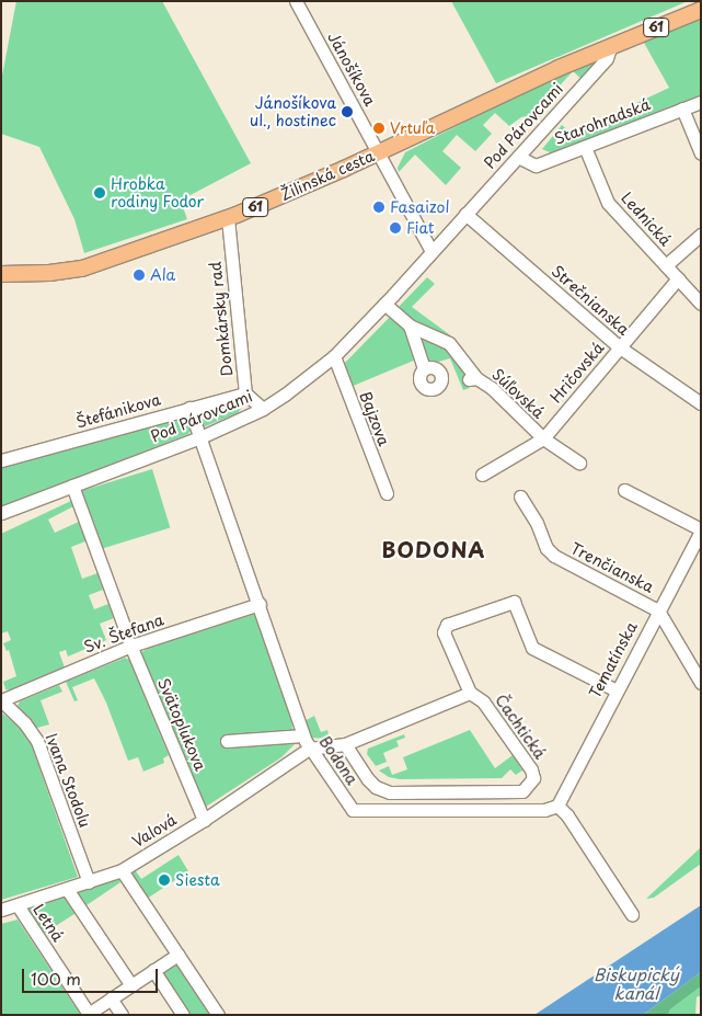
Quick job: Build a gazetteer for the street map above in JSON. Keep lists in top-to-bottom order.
{
  "streets": {
    "main road": ["61", "Žilinská cesta"],
    "street": [
      "Jánošíkova",
      "Starohradská",
      "Pod Párovcami",
      "Lednická",
      "Strečnianska",
      "Domkársky rad",
      "Hričovská",
      "Súľovská",
      "Štefánikova",
      "Bajzova",
      "Trenčianska",
      "Sv. Štefana",
      "Tematínska",
      "Svätoplukova",
      "Čachtická",
      "Bodona",
      "Ivana Stodolu",
      "Valová",
      "Letná"
    ]
  },
  "crossings": [
    ["Jánošíkova", "Žilinská cesta"],
    ["Starohradská", "Pod Párovcami"],
    ["Starohradská", "Lednická"],
    ["Pod Párovcami", "Žilinská cesta"],
    ["Pod Párovcami", "Strečnianska"],
    ["Pod Párovcami", "Domkársky rad"],
    ["Pod Párovcami", "Bajzova"],
    ["Pod Párovcami", "Svätoplukova"],
    ["Pod Párovcami", "Bodona"],
    ["Žilinská cesta", "Domkársky rad"],
    ["Lednická", "Hričovská"],
    ["Strečnianska", "Hričovská"],
    ["Domkársky rad", "Štefánikova"],
    ["Hričovská", "Súľovská"],
    ["Štefánikova", "Bodona"],
    ["Trenčianska", "Tematínska"],
    ["Sv. Štefana", "Svätoplukova"],
    ["Sv. Štefana", "Bodona"],
    ["Sv. Štefana", "Ivana Stodolu"],
    ["Tematínska", "Bodona"],
    ["Svätoplukova", "Valová"],
    ["Bodona", "Valová"],
    ["Ivana Stodolu", "Valová"],
    ["Valová", "Letná"]
  ],
  "districts": ["BODONA"],
  "water": ["Biskupický kanál"],
  "places": [
    "Jánošíkova ul., hostinec",
    "Vrtuľa",
    "Hrobka rodiny Fodor",
    "Fasaizol",
    "Fiat",
    "Ala",
    "Siesta"
  ],
  "scale_bar": "100 m"
}
